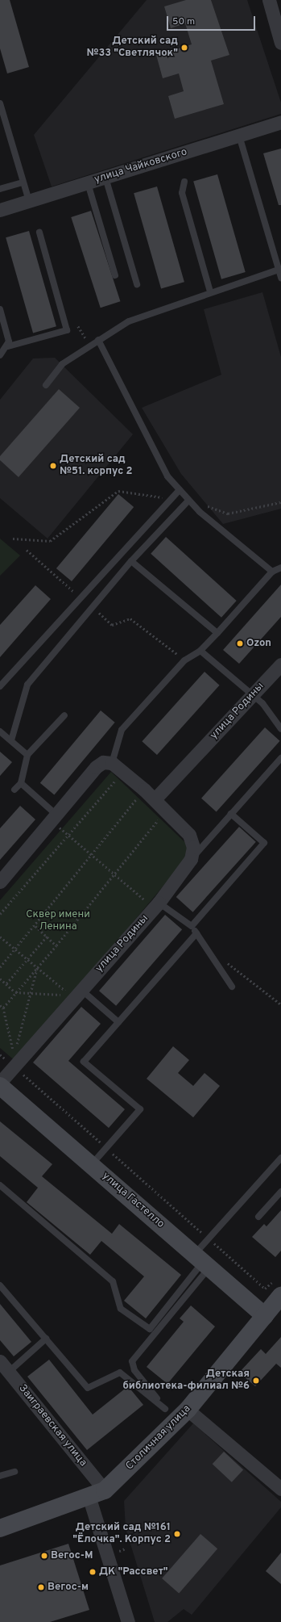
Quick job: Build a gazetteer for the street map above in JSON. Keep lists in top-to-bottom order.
{
  "streets": {
    "street": [
      "улица Чайковского",
      "улица Родины",
      "улица Гастелло",
      "Заиграевская улица",
      "Столичная улица"
    ]
  },
  "crossings": [
    ["улица Родины", "улица Гастелло"],
    ["улица Гастелло", "Столичная улица"],
    ["Заиграевская улица", "Столичная улица"]
  ],
  "parks": ["Сквер имени Ленина"],
  "places": [
    "Детский сад №33 \"Светлячок\"",
    "Детский сад №51. корпус 2",
    "Ozon",
    "Детская библиотека-филиал №6",
    "Детский сад №161 \"Ёлочка\". Корпус 2",
    "Вегос-М",
    "ДК \"Рассвет\"",
    "Вегос-м"
  ],
  "scale_bar": "50 m"
}
